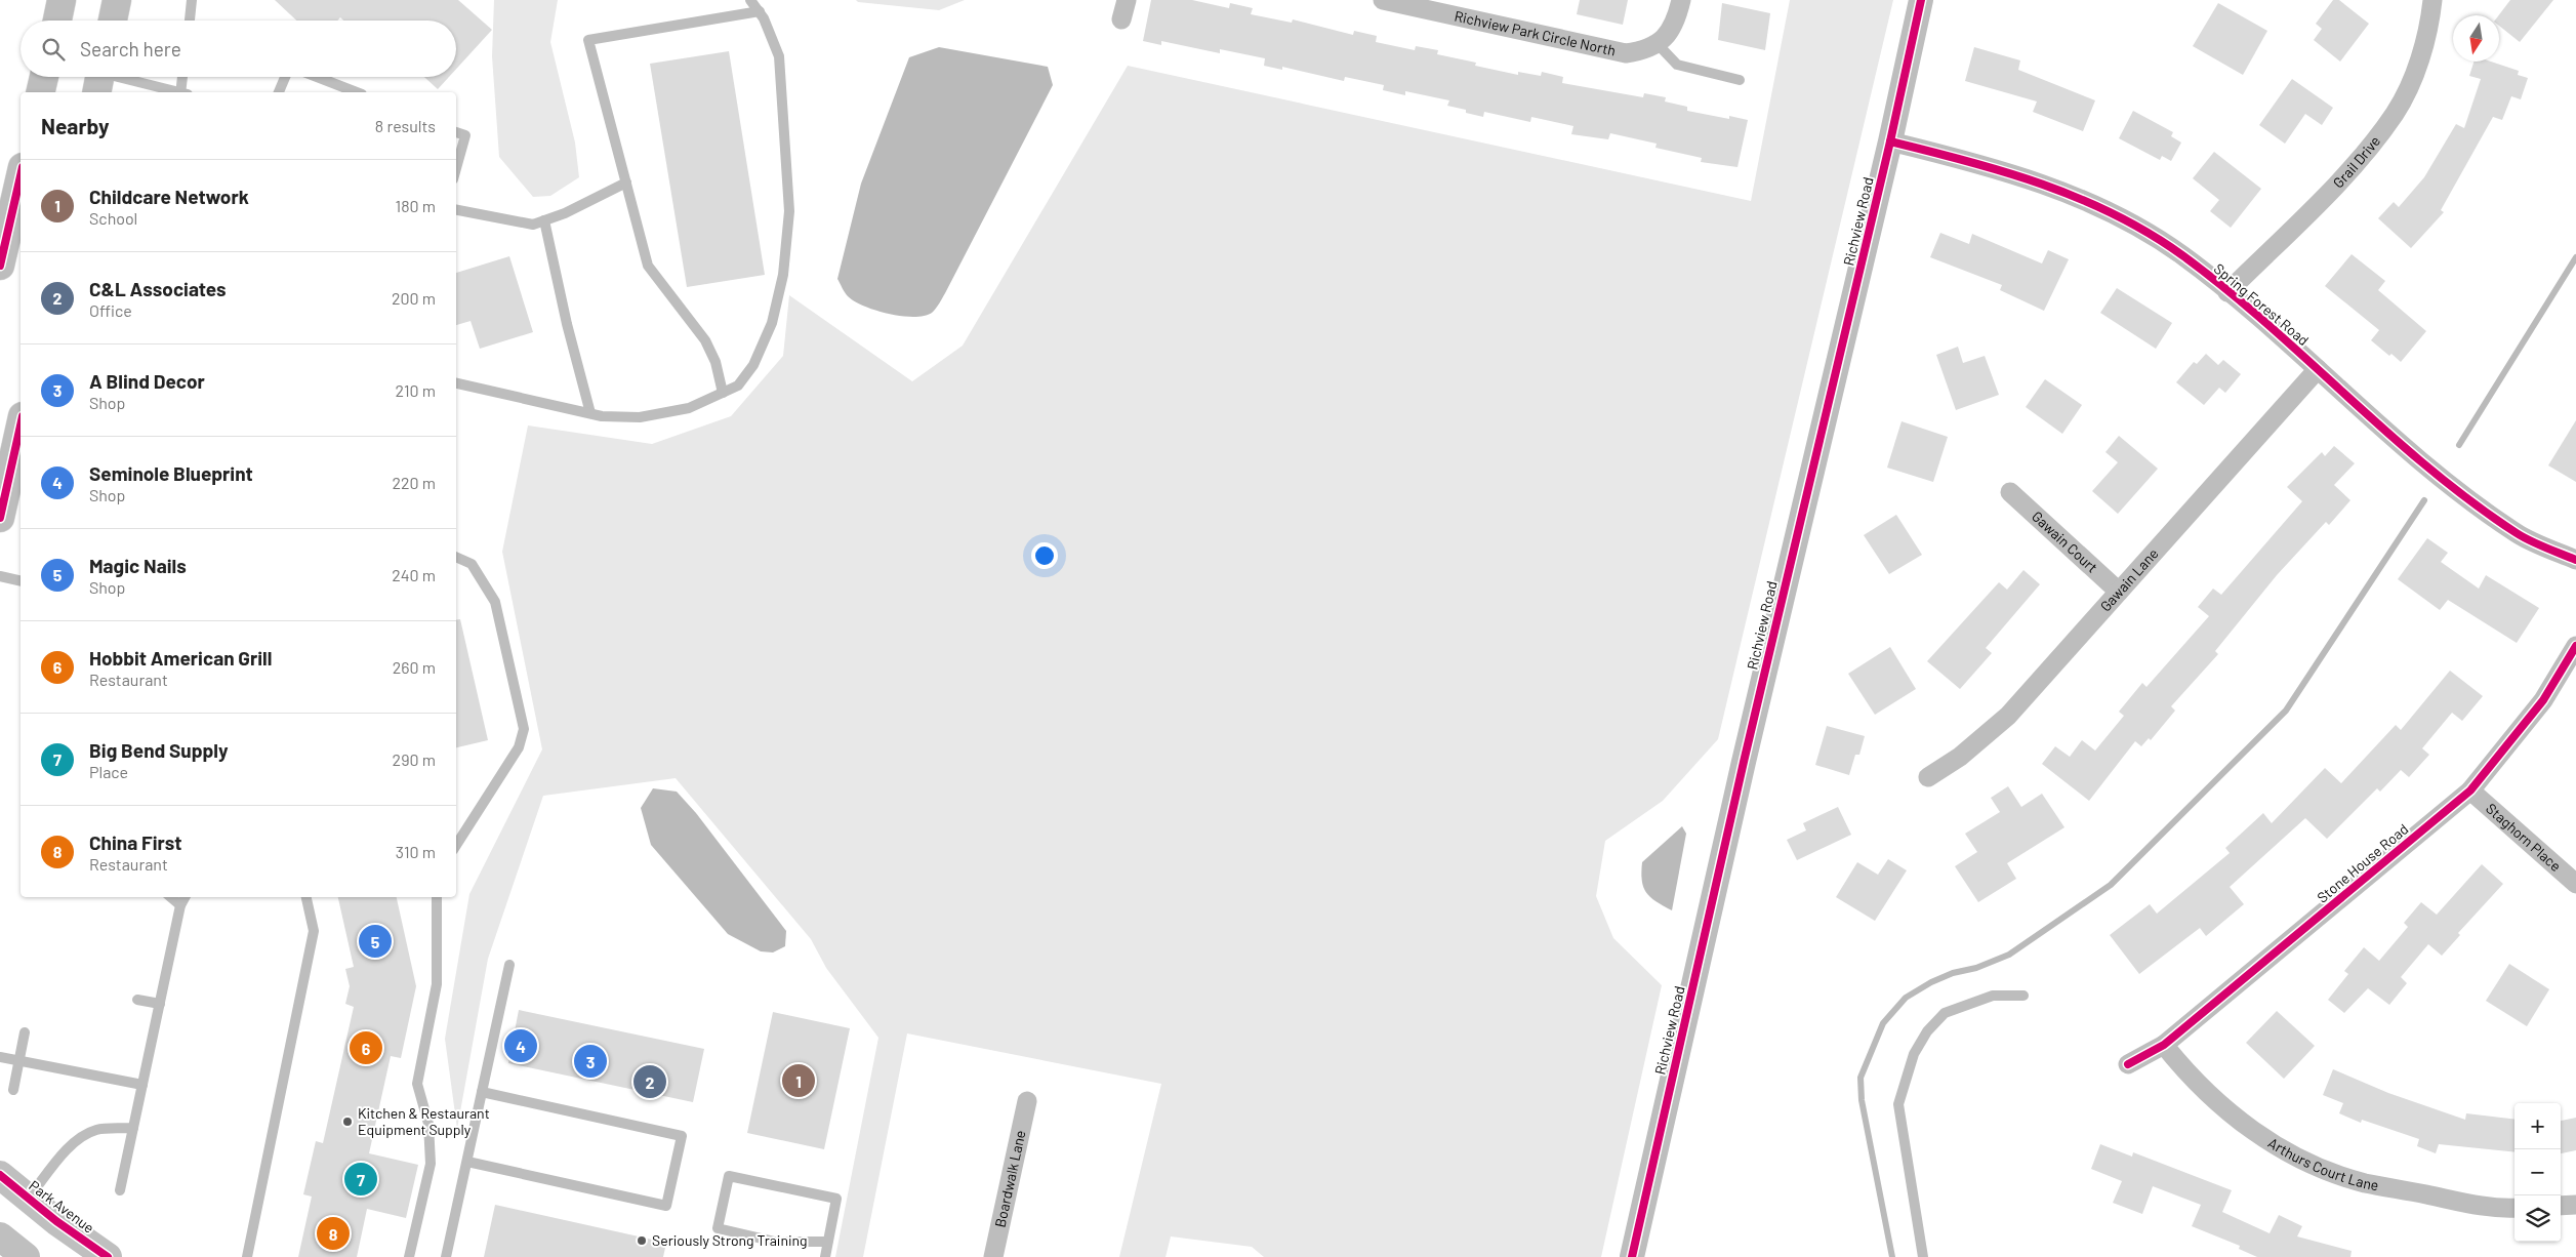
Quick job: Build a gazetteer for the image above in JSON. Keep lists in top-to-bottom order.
{
  "streets": {
    "main road": ["Park Avenue"],
    "street": [
      "Richview Park Circle North",
      "Grail Drive",
      "Richview Road",
      "Spring Forest Road",
      "Gawain Court",
      "Gawain Lane",
      "Staghorn Place",
      "Stone House Road",
      "Arthurs Court Lane",
      "Boardwalk Lane"
    ]
  },
  "crossings": [
    ["Grail Drive", "Spring Forest Road"],
    ["Richview Road", "Spring Forest Road"],
    ["Spring Forest Road", "Gawain Lane"],
    ["Gawain Court", "Gawain Lane"],
    ["Staghorn Place", "Stone House Road"],
    ["Stone House Road", "Arthurs Court Lane"]
  ],
  "places": ["Kitchen & Restaurant Equipment Supply", "Seriously Strong Training"],
  "north": "bottom",
  "page": {
    "search": "Search here",
    "heading": ["Nearby", "8 results"],
    "list": [
      {
        "mark": "1",
        "name": "Childcare Network",
        "note": "School",
        "value": "180 m"
      },
      {
        "mark": "2",
        "name": "C&L Associates",
        "note": "Office",
        "value": "200 m"
      },
      {
        "mark": "3",
        "name": "A Blind Decor",
        "note": "Shop",
        "value": "210 m"
      },
      {
        "mark": "4",
        "name": "Seminole Blueprint",
        "note": "Shop",
        "value": "220 m"
      },
      {
        "mark": "5",
        "name": "Magic Nails",
        "note": "Shop",
        "value": "240 m"
      },
      {
        "mark": "6",
        "name": "Hobbit American Grill",
        "note": "Restaurant",
        "value": "260 m"
      },
      {
        "mark": "7",
        "name": "Big Bend Supply",
        "note": "Place",
        "value": "290 m"
      },
      {
        "mark": "8",
        "name": "China First",
        "note": "Restaurant",
        "value": "310 m"
      }
    ],
    "pins": [
      "5",
      "4",
      "6",
      "3",
      "1",
      "2",
      "7",
      "8"
    ],
    "map_buttons": ["+", "−"]
  }
}
